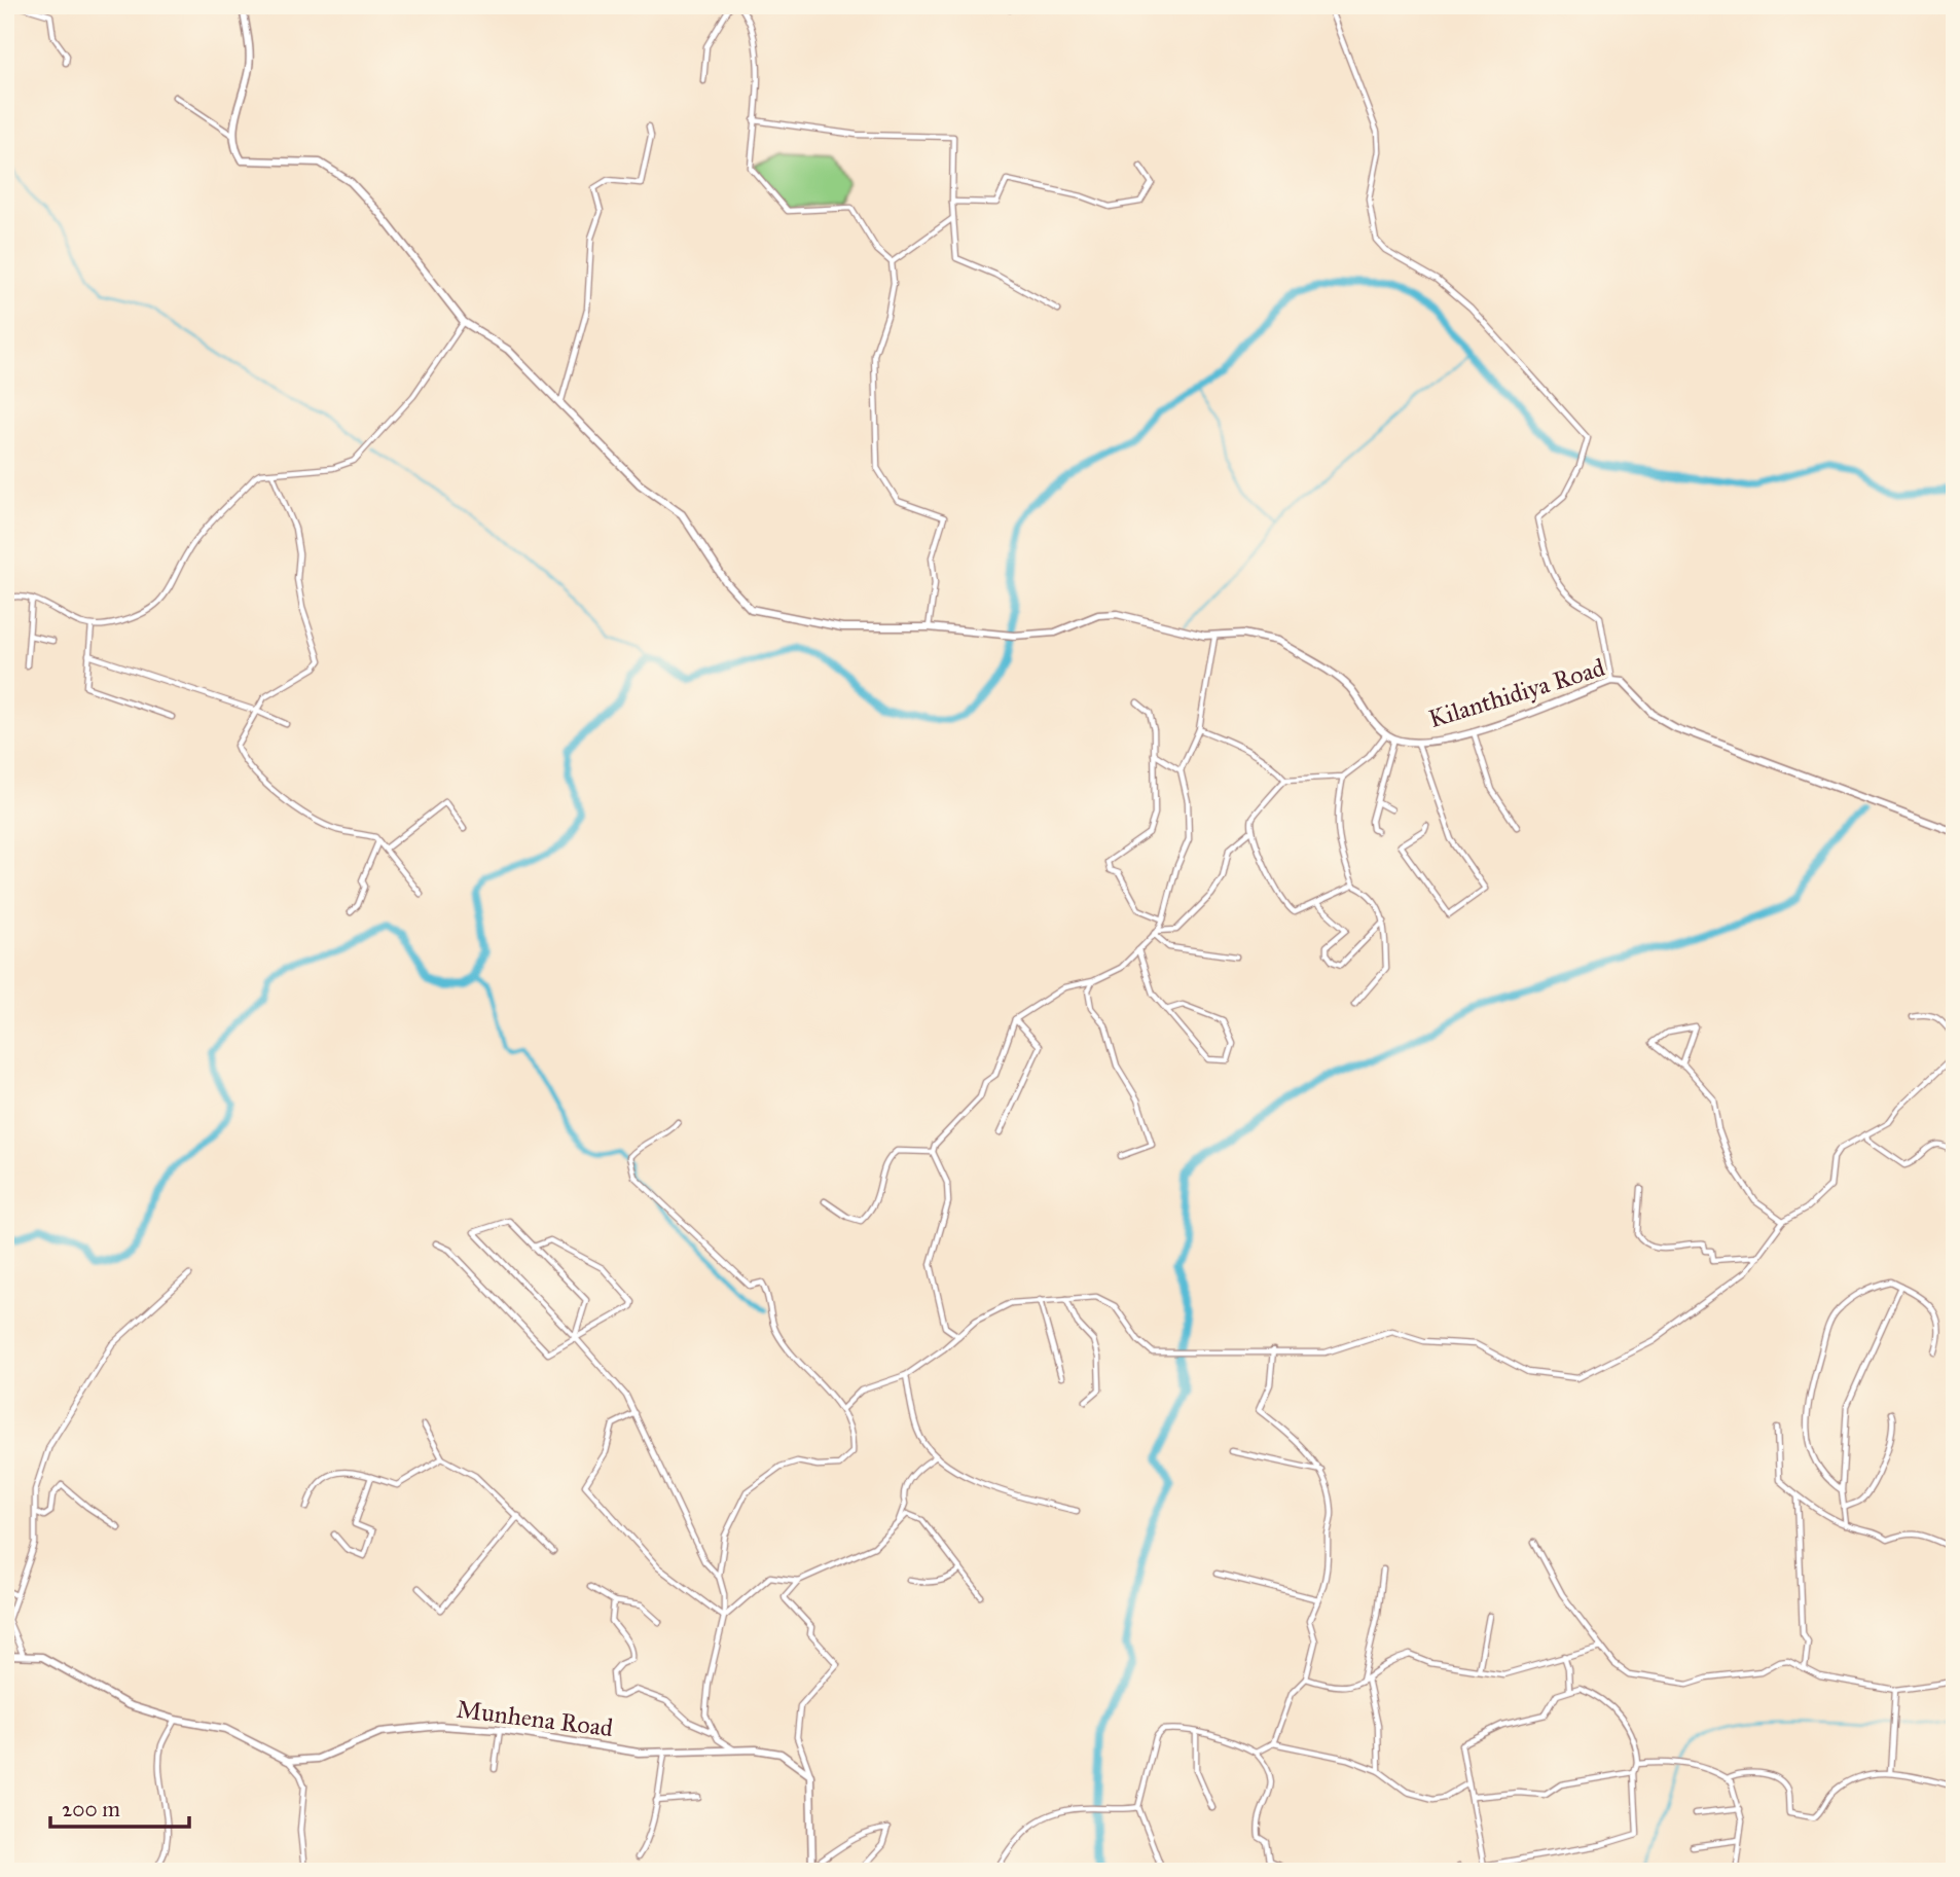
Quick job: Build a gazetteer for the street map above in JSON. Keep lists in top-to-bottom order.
{
  "streets": {
    "street": ["Kilanthidiya Road", "Munhena Road"]
  },
  "scale_bar": "200 m"
}
